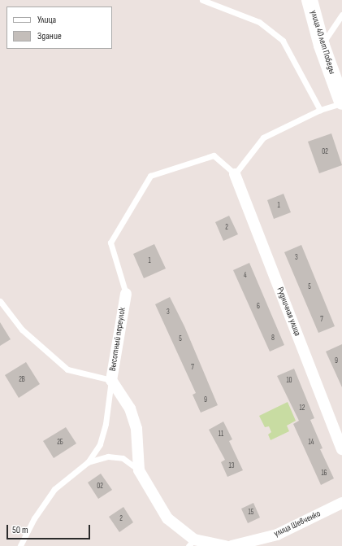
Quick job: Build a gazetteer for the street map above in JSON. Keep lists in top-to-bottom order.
{
  "streets": {
    "main road": ["улица 40 лет Победы"],
    "street": ["Рудничная улица", "Высотный переулок", "улица Шевченко"]
  },
  "house_numbers": [
    "02",
    "1",
    "2",
    "3",
    "1",
    "4",
    "5",
    "6",
    "3",
    "7",
    "8",
    "5",
    "9",
    "7",
    "2В",
    "10",
    "9",
    "12",
    "11",
    "2Б",
    "14",
    "13",
    "16",
    "02",
    "15",
    "2"
  ],
  "legend": ["Улица", "Здание"],
  "scale_bar": "50 m"
}
